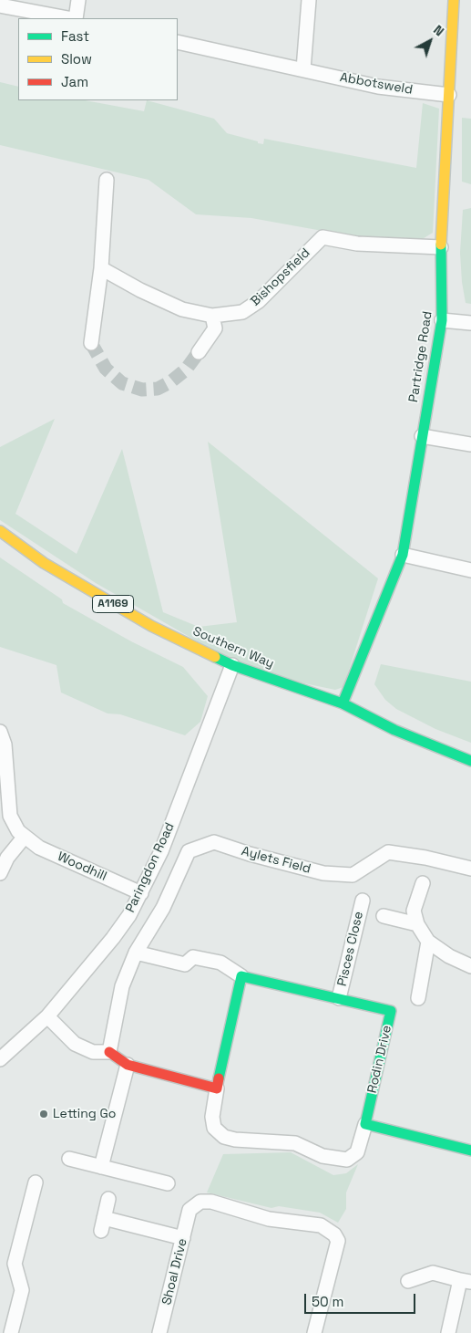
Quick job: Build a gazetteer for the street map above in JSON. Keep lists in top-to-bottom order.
{
  "streets": {
    "street": [
      "Abbotsweld",
      "Bishopsfield",
      "Partridge Road",
      "A1169",
      "Southern Way",
      "Aylets Field",
      "Woodhill",
      "Paringdon Road",
      "Pisces Close",
      "Rodin Drive",
      "Shoal Drive"
    ]
  },
  "crossings": [
    ["Abbotsweld", "Partridge Road"],
    ["Bishopsfield", "Partridge Road"],
    ["Partridge Road", "Southern Way"],
    ["Southern Way", "Paringdon Road"],
    ["Aylets Field", "Rodin Drive"],
    ["Woodhill", "Paringdon Road"],
    ["Pisces Close", "Rodin Drive"]
  ],
  "places": ["Letting Go"],
  "legend": ["Fast", "Slow", "Jam"],
  "scale_bar": "50 m",
  "north": "top right"
}
